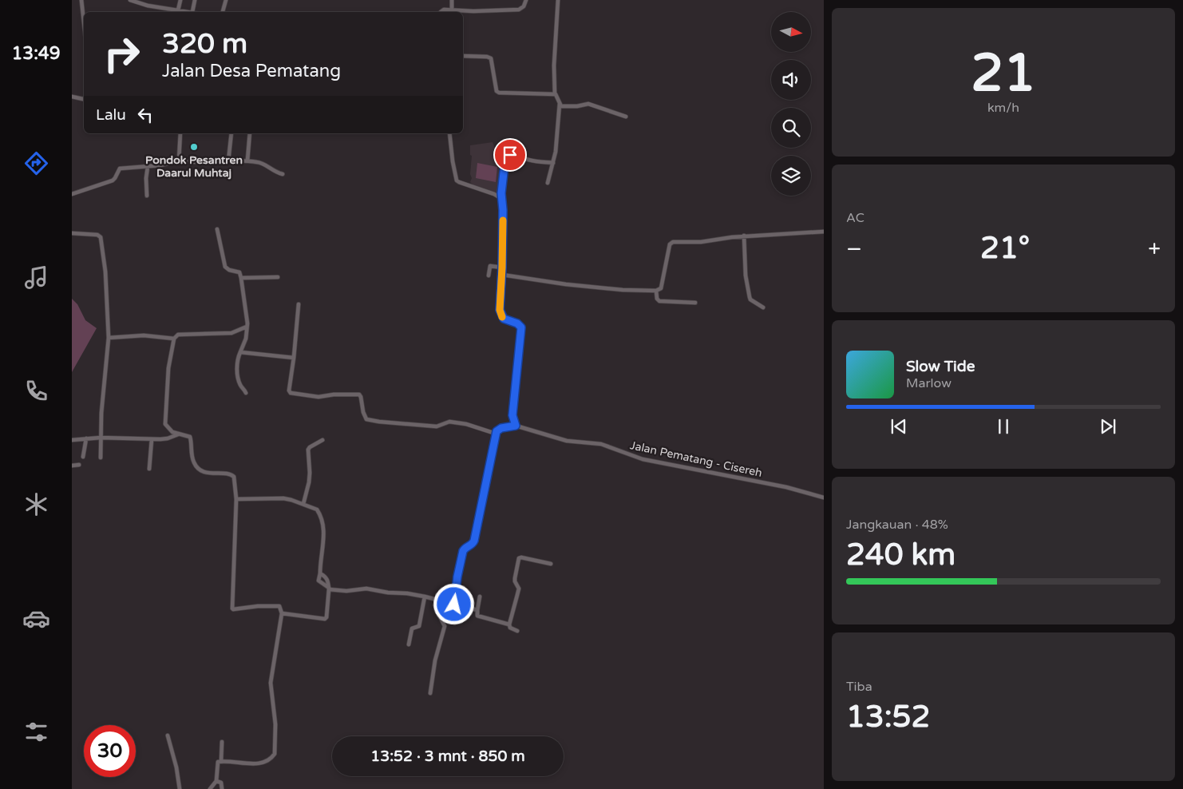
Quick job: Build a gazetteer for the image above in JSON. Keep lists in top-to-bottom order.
{
  "streets": {
    "street": ["Jalan Pematang - Cisereh"]
  },
  "places": ["Pondok Pesantren Daarul Muhtaj"],
  "north": "right",
  "page": {
    "tabs": "13:49",
    "tile": [
      ["21", "km/h"],
      "AC",
      ["Jangkauan · 48%", "240 km"],
      ["Tiba", "13:52"]
    ],
    "turn": ["320 m", "Jalan Desa Pematang"],
    "then": "Lalu",
    "heat": ["−", "21°", "+"],
    "song": ["Slow Tide", "Marlow"],
    "limit": "30",
    "trip": "13:52 · 3 mnt · 850 m"
  }
}
